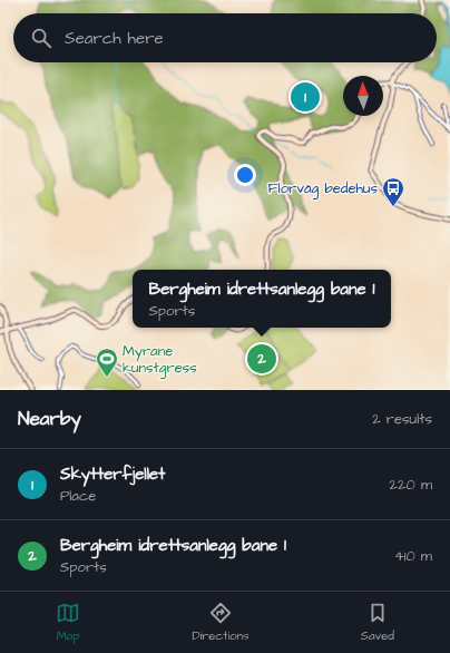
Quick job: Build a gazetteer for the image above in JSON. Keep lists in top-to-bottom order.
{
  "places": {
    "bus stop": ["Florvåg bedehus"],
    "sports": ["Myrane kunstgress"]
  },
  "north": "top",
  "page": {
    "search": "Search here",
    "pins": ["1", "2"],
    "popup": ["Bergheim idrettsanlegg bane 1", "Sports"],
    "heading": ["Nearby", "2 results"],
    "list": [
      {
        "mark": "1",
        "name": "Skytterfjellet",
        "note": "Place",
        "value": "220 m"
      },
      {
        "mark": "2",
        "name": "Bergheim idrettsanlegg bane 1",
        "note": "Sports",
        "value": "410 m"
      }
    ],
    "nav": ["Map", "Directions", "Saved"]
  }
}
